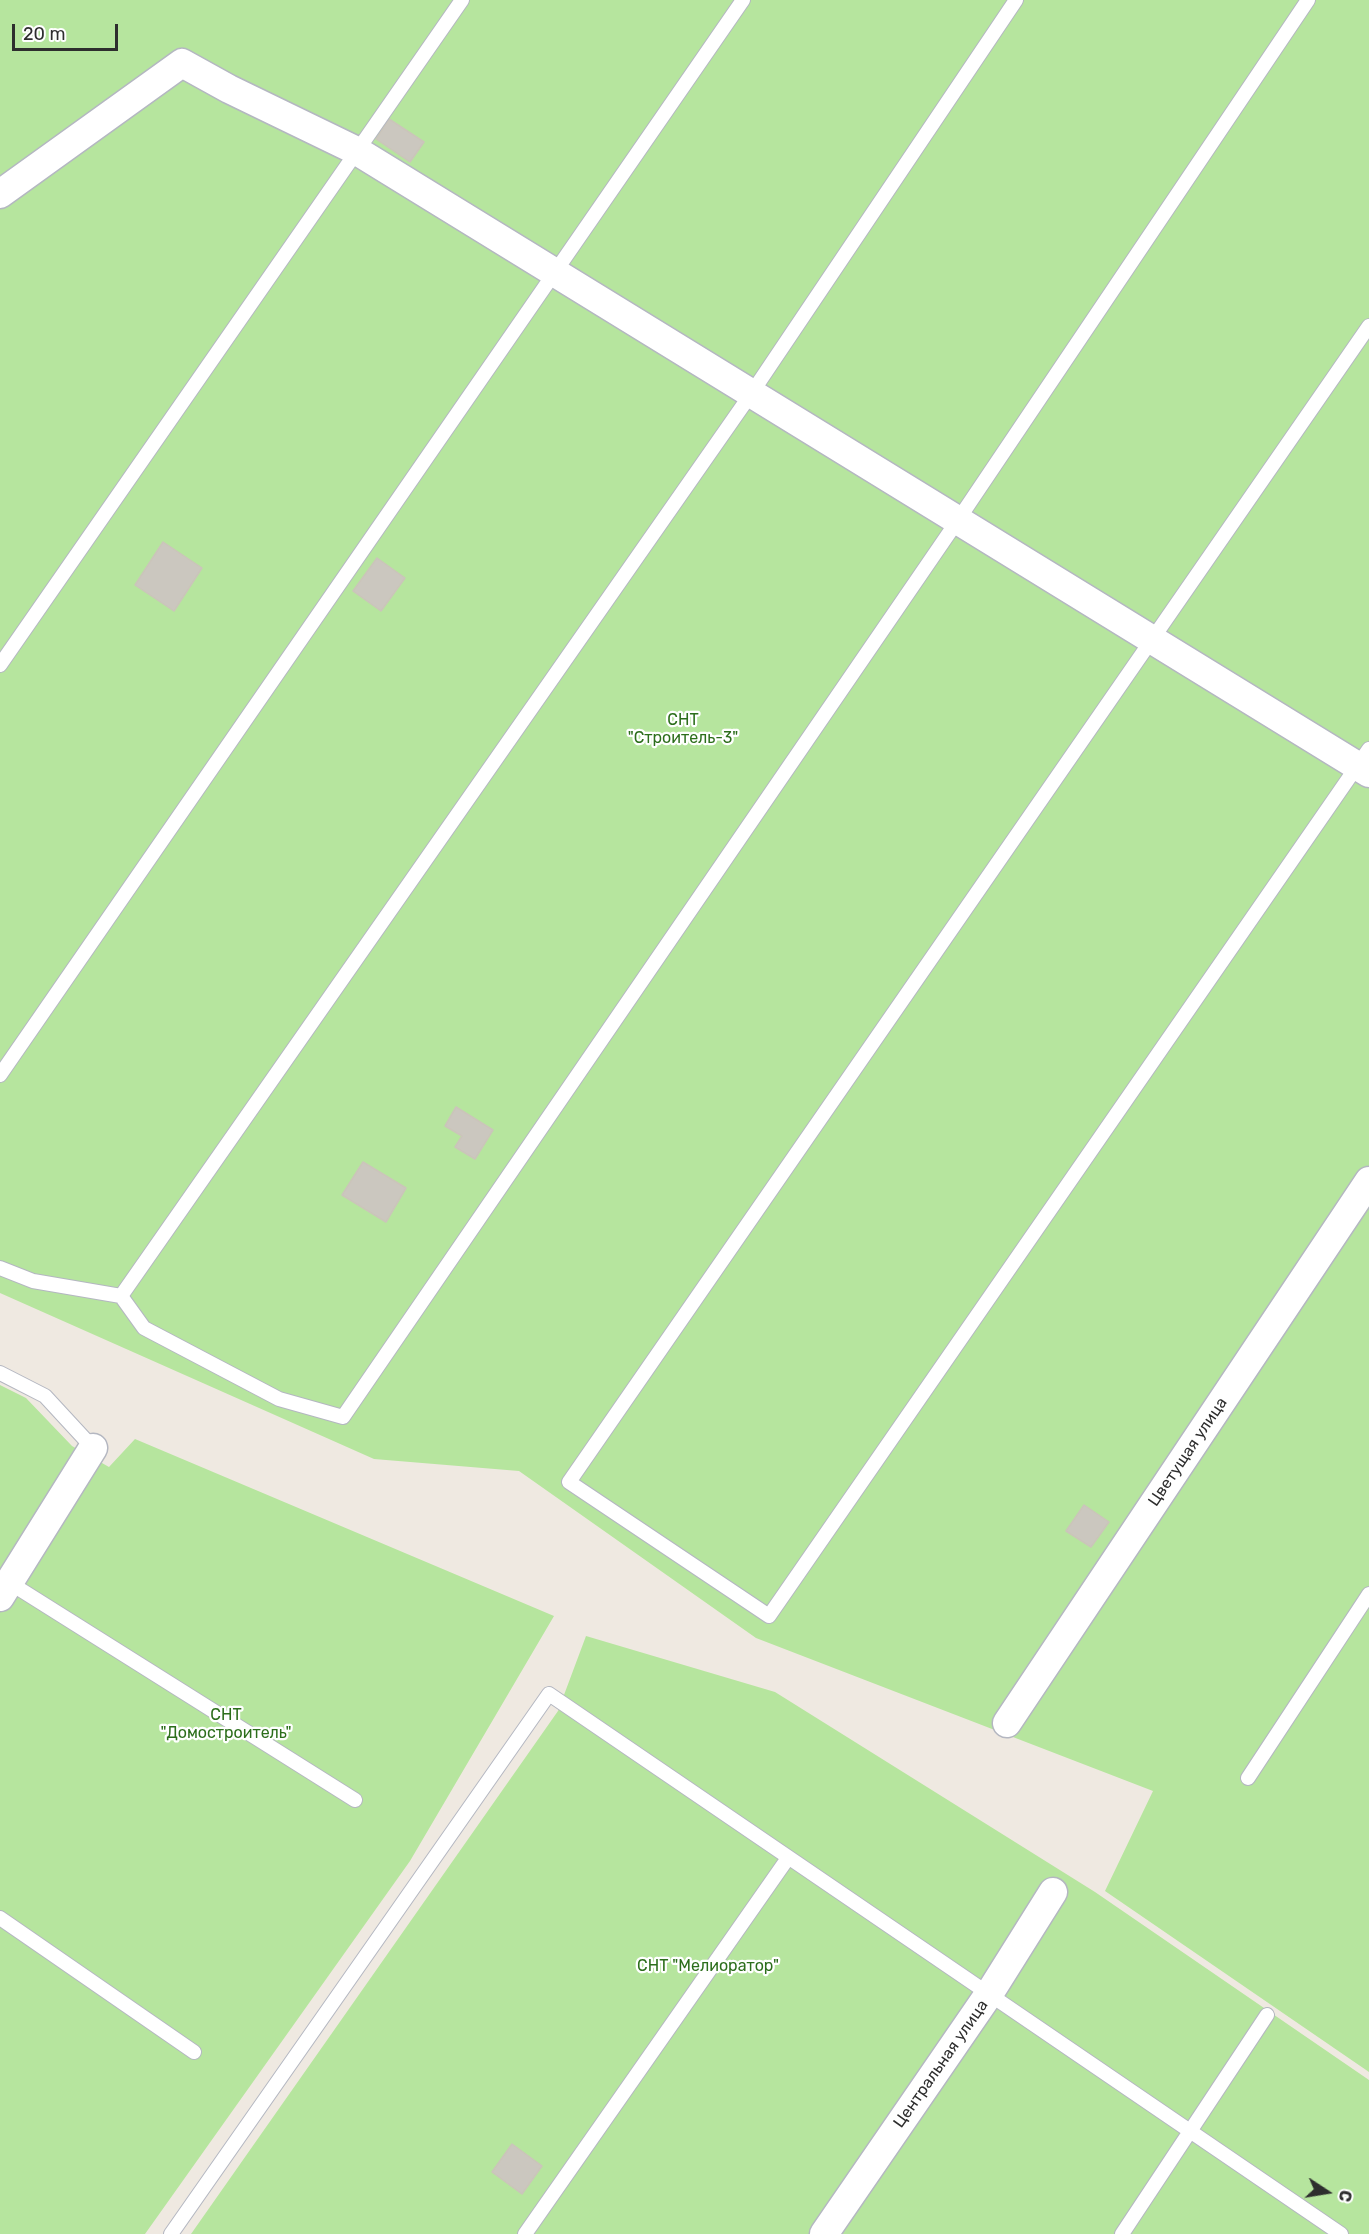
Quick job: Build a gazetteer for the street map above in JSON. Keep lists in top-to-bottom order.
{
  "streets": {
    "street": ["Цветущая улица", "Центральная улица"]
  },
  "parks": ["СНТ \"Строитель-3\"", "СНТ \"Домостроитель\"", "СНТ \"Мелиоратор\""],
  "scale_bar": "20 m",
  "north": "right"
}
